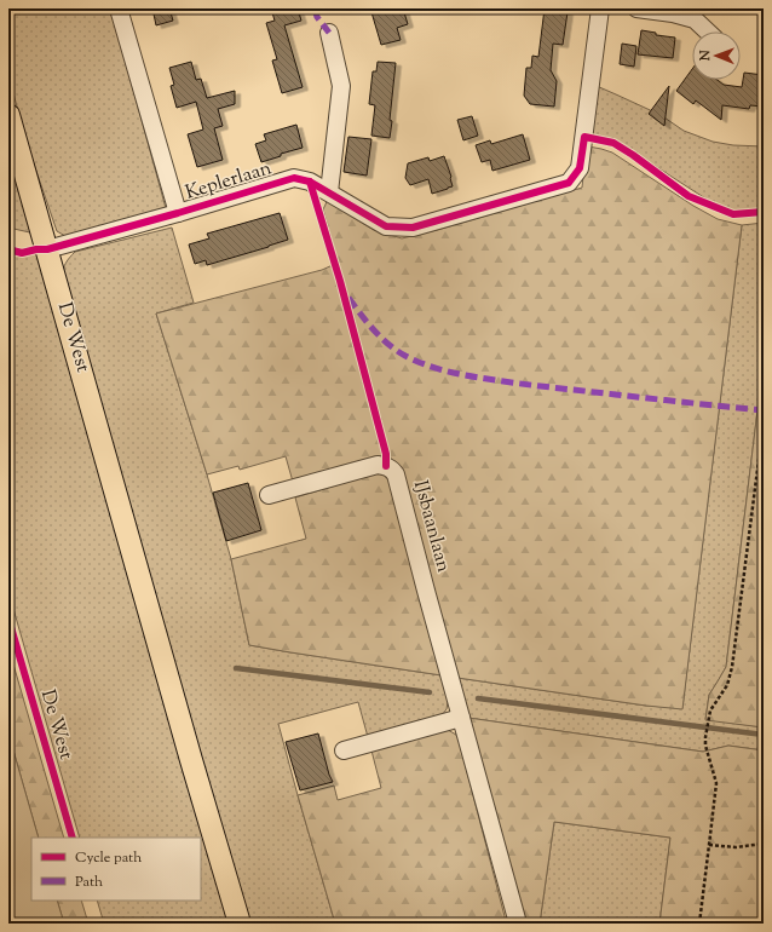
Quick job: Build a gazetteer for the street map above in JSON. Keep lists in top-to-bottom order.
{
  "streets": {
    "main road": ["De West"],
    "street": ["Keplerlaan", "IJsbaanlaan"]
  },
  "crossings": [
    ["Keplerlaan", "De West"]
  ],
  "legend": ["Cycle path", "Path"],
  "north": "left"
}
